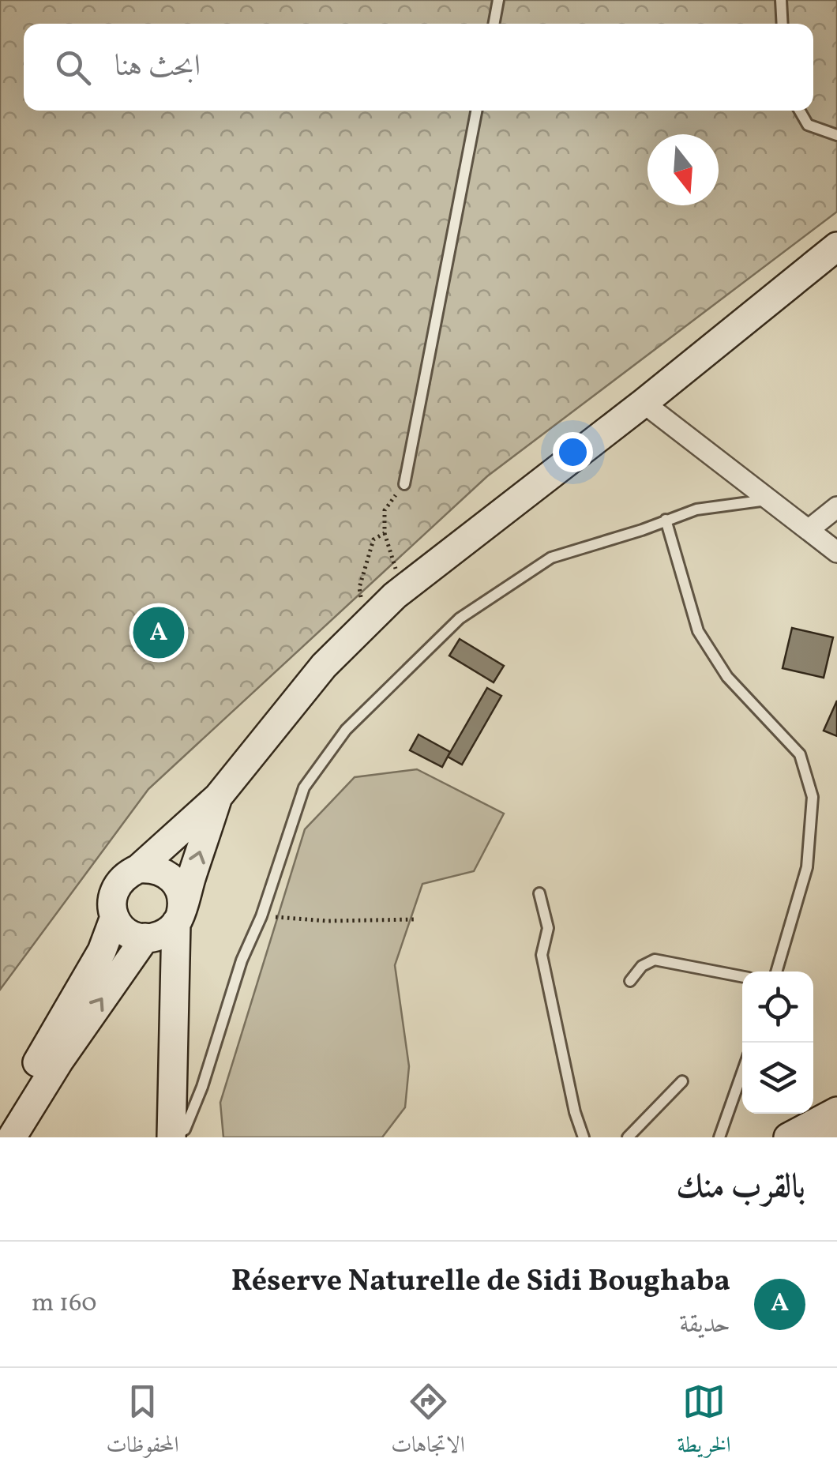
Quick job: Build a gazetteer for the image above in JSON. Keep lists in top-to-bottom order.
{
  "north": "bottom",
  "page": {
    "search": "ابحث هنا",
    "pins": "A",
    "heading": "بالقرب منك",
    "list": [
      {
        "mark": "A",
        "name": "Réserve Naturelle de Sidi Boughaba",
        "note": "حديقة",
        "value": "160 m"
      }
    ],
    "nav": ["الخريطة", "الاتجاهات", "المحفوظات"]
  }
}
